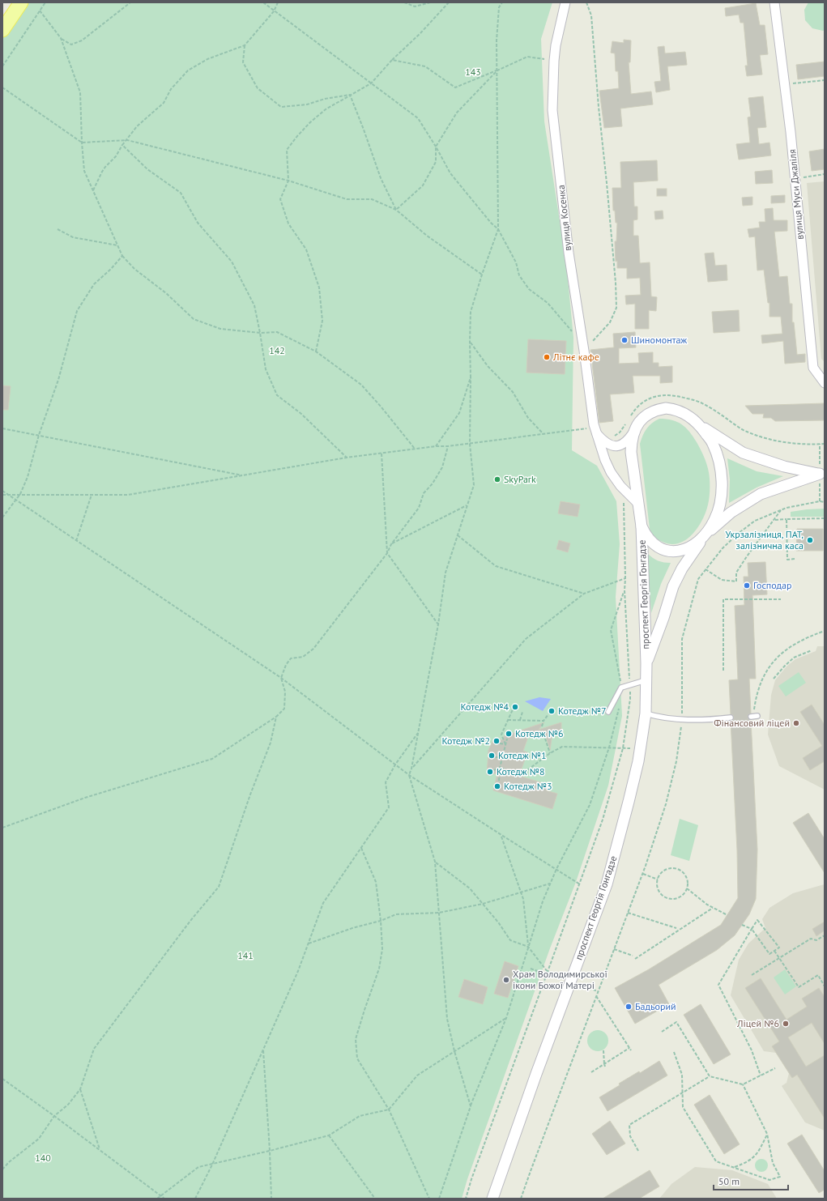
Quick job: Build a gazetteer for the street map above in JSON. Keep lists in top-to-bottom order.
{
  "streets": {
    "street": ["вулиця Муси Джаліля", "вулиця Косенка", "проспект Георгія Гонгадзе"]
  },
  "parks": [
    "143",
    "142",
    "141",
    "140"
  ],
  "places": [
    "Шиномонтаж",
    "Літнє кафе",
    "SkyPark",
    "Укрзалізниця, ПАТ, залізнична каса",
    "Господар",
    "Котедж №4",
    "Котедж №7",
    "Фінансовий ліцей",
    "Котедж №6",
    "Котедж №2",
    "Котедж №1",
    "Котедж №8",
    "Котедж №3",
    "Храм Володимирської ікони Божої Матері",
    "Бадьорий",
    "Ліцей №6"
  ],
  "scale_bar": "50 m"
}
